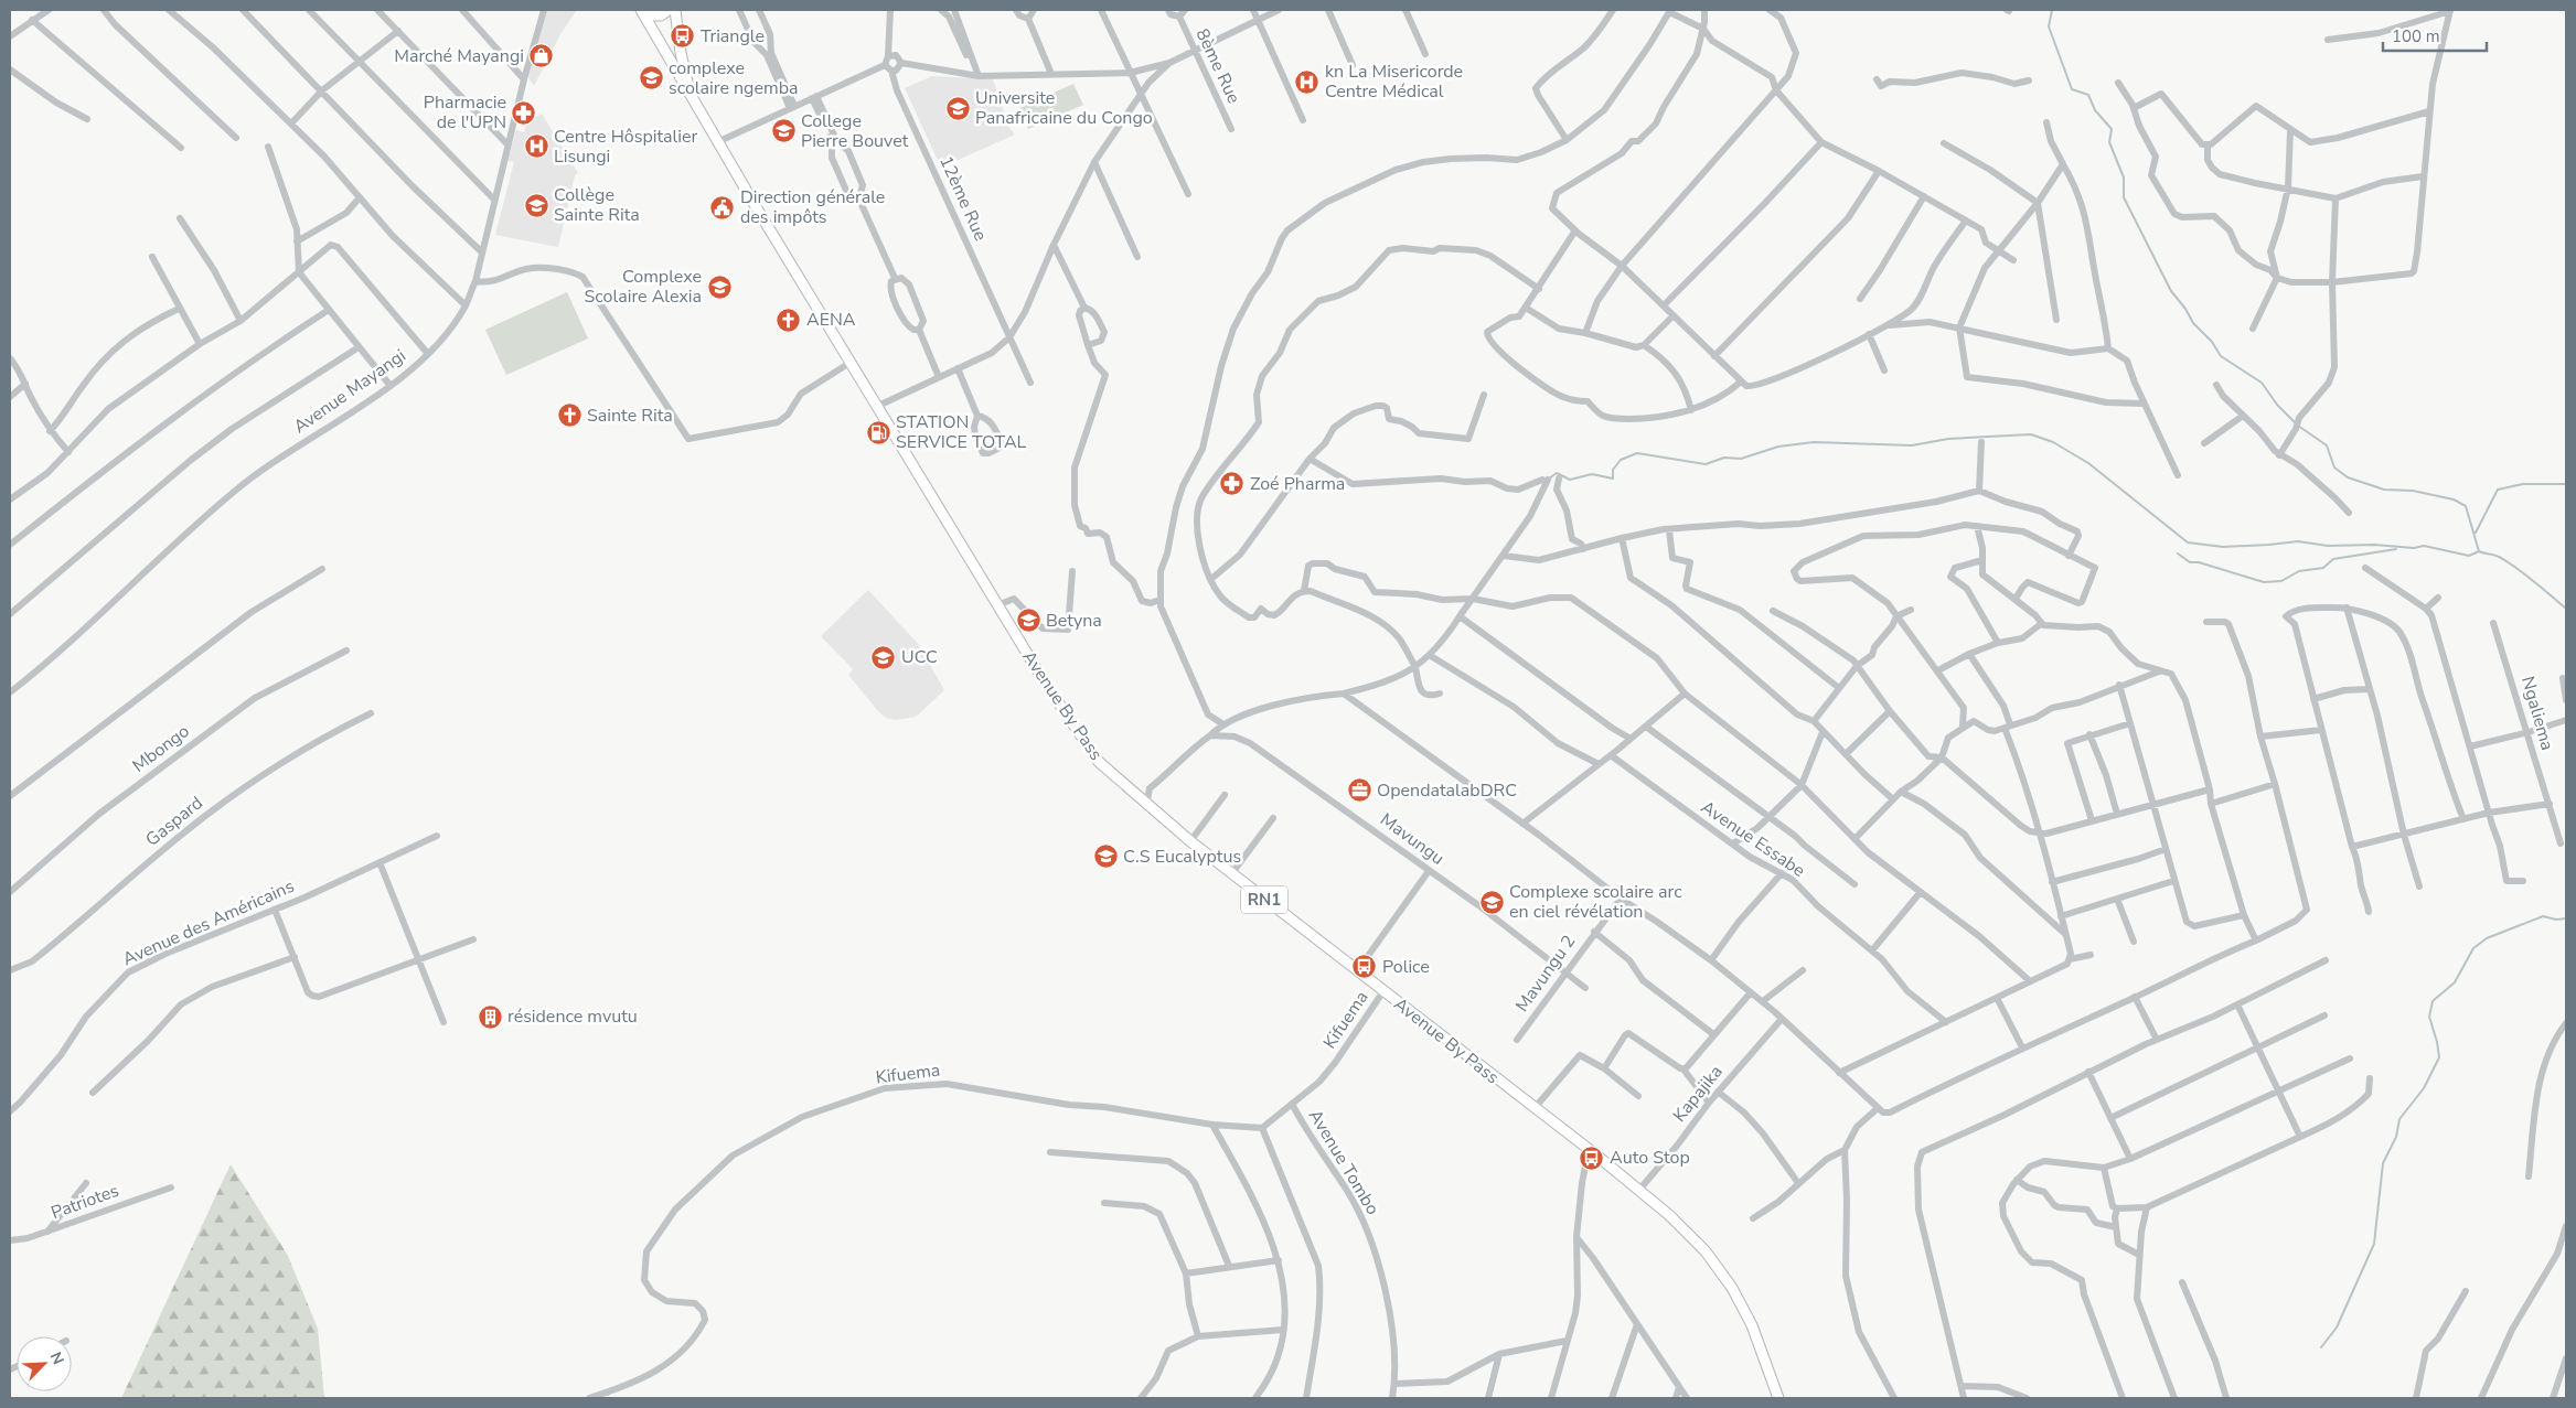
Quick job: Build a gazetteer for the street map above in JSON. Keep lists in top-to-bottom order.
{
  "streets": {
    "highway": ["Avenue By Pass", "RN1"],
    "street": [
      "8ème Rue",
      "12ème Rue",
      "Avenue Mayangi",
      "Ngaliema",
      "Mbongo",
      "Gaspard",
      "Mavungu",
      "Avenue Essabe",
      "Avenue des Américains",
      "Mavungu 2",
      "Kifuema",
      "Kapajika",
      "Avenue Tombo",
      "Patriotes"
    ]
  },
  "crossings": [
    ["Avenue By Pass", "Kifuema"],
    ["Avenue By Pass", "Kapajika"],
    ["Mavungu", "Mavungu 2"],
    ["Kifuema", "Avenue Tombo"]
  ],
  "places": {
    "bus stop": ["Triangle", "Police", "Auto Stop"],
    "shop": ["Marché Mayangi"],
    "school or university": [
      "complexe scolaire ngemba",
      "Universite Panafricaine du Congo",
      "College Pierre Bouvet",
      "Collège Sainte Rita",
      "Complexe Scolaire Alexia",
      "Betyna",
      "UCC",
      "C.S Eucalyptus",
      "Complexe scolaire arc en ciel révélation"
    ],
    "hospital": ["kn La Misericorde Centre Médical", "Centre Hôspitalier Lisungi"],
    "pharmacy": ["Pharmacie de l'UPN", "Zoé Pharma"],
    "public building": ["Direction générale des impôts"],
    "church": ["AENA", "Sainte Rita"],
    "fuel station": ["STATION SERVICE TOTAL"],
    "office": ["OpendatalabDRC"],
    "building": ["résidence mvutu"]
  },
  "scale_bar": "100 m",
  "north": "top right"
}
